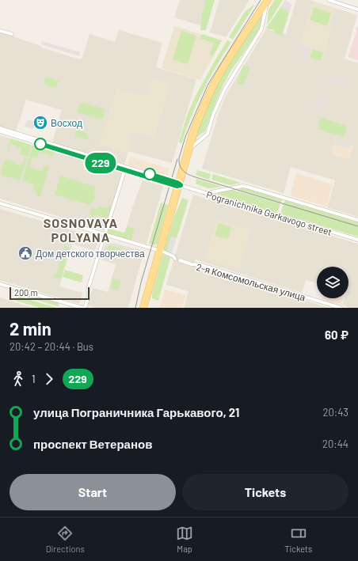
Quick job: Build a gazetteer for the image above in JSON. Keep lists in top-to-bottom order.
{
  "streets": {
    "street": ["Pogranichnika Garkavogo street", "2-я Комсомольская улица"]
  },
  "districts": ["SOSNOVAYA POLYANA"],
  "places": {
    "theatre": ["Восход"],
    "public building": ["Дом детского творчества"]
  },
  "lines": ["bus line 229"],
  "scale_bar": "200 m",
  "page": {
    "on_map": "229",
    "scale": "200 m",
    "heading": ["2 min", "20:42 – 20:44 · Bus", "60 ₽"],
    "legs": ["1", "229"],
    "list": [
      {
        "name": "улица Пограничника Гарькавого, 21",
        "value": "20:43"
      },
      {
        "name": "проспект Ветеранов",
        "value": "20:44"
      }
    ],
    "buttons": ["Start", "Tickets"],
    "tabs": ["Directions", "Map", "Tickets"]
  }
}
